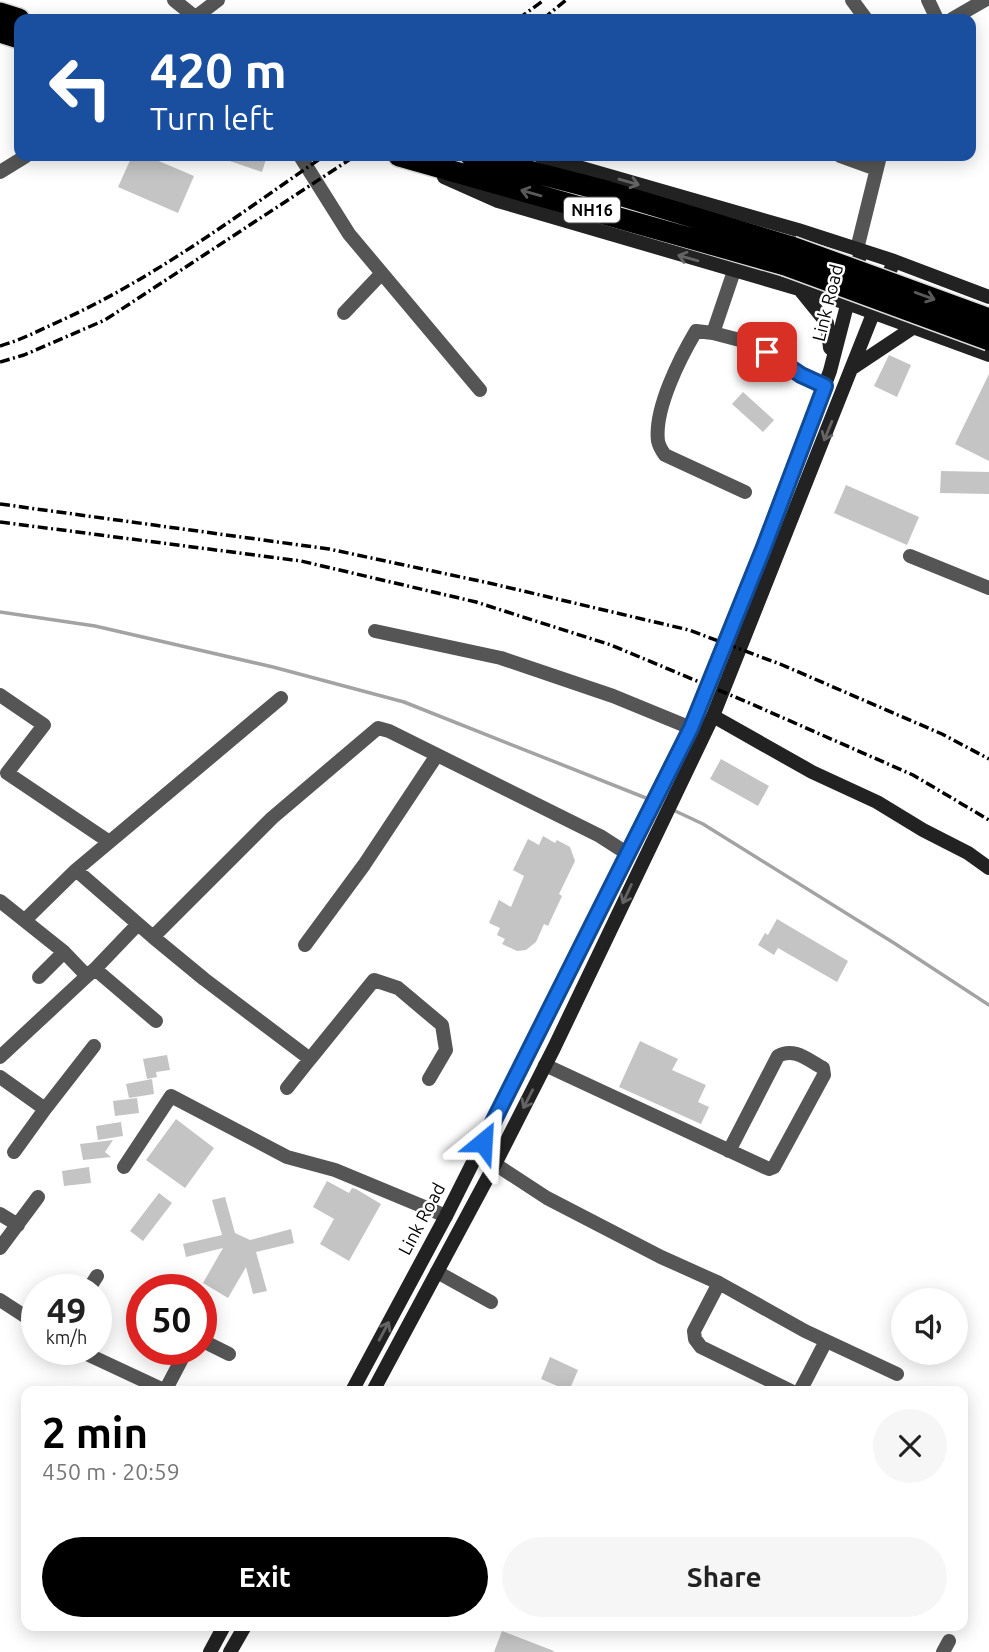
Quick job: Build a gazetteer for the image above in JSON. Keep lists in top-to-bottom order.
{
  "streets": {
    "highway": ["NH16"],
    "main road": ["Link Road"]
  },
  "page": {
    "turn": ["420 m", "Turn left"],
    "speed": "49 km/h",
    "limit": "50",
    "heading": ["2 min", "450 m · 20:59"],
    "buttons": ["Exit", "Share"]
  }
}
